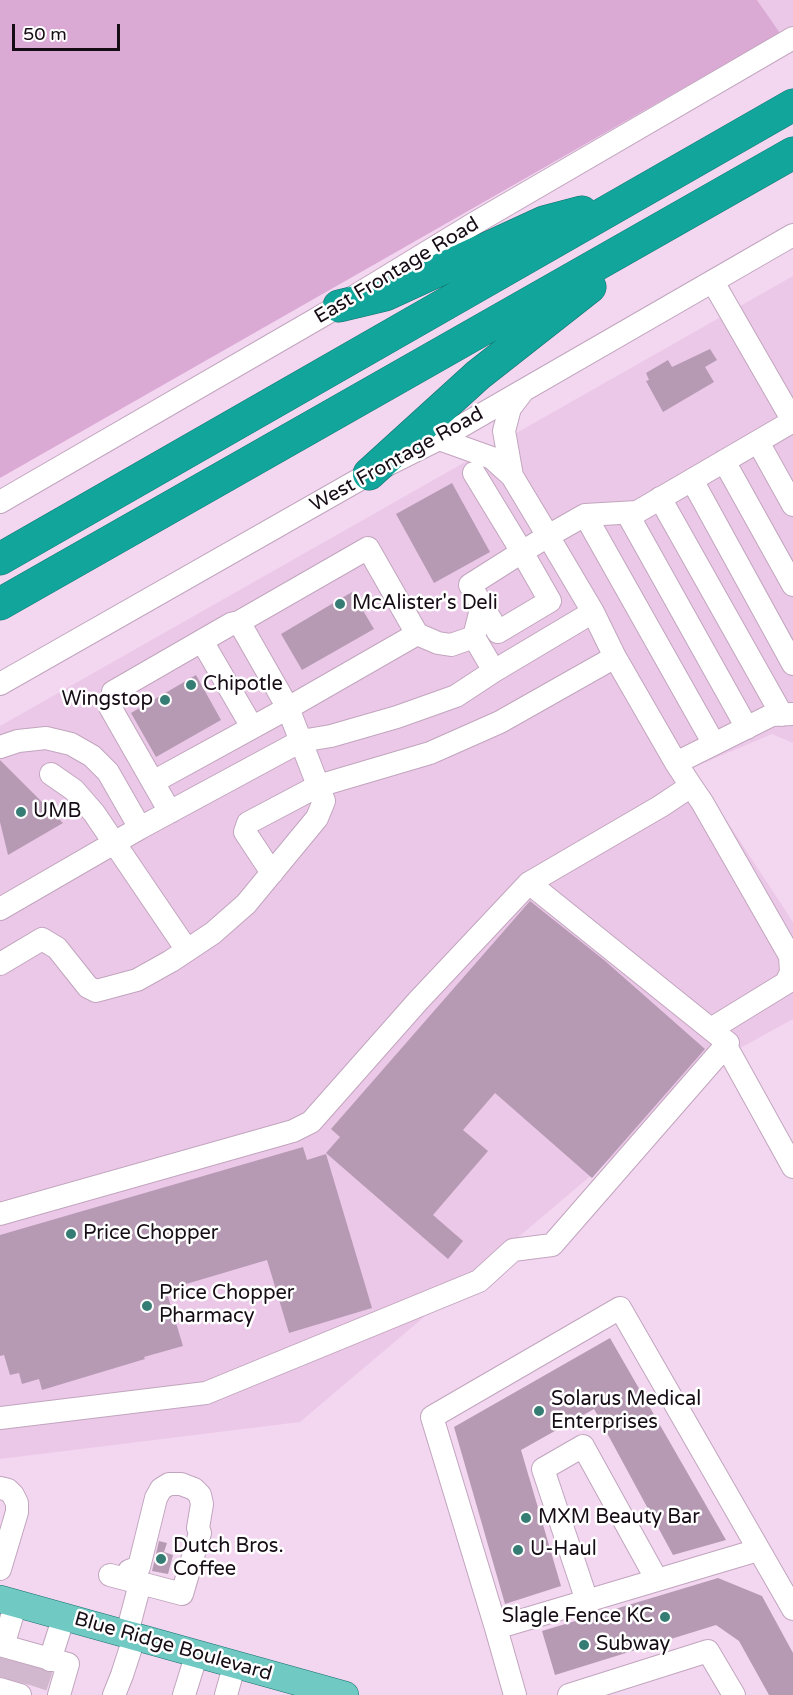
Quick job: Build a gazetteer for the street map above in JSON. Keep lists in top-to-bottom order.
{
  "streets": {
    "main road": ["Blue Ridge Boulevard"],
    "street": ["East Frontage Road", "West Frontage Road"]
  },
  "places": [
    "McAlister's Deli",
    "Chipotle",
    "Wingstop",
    "UMB",
    "Price Chopper",
    "Price Chopper Pharmacy",
    "Solarus Medical Enterprises",
    "MXM Beauty Bar",
    "U-Haul",
    "Dutch Bros. Coffee",
    "Slagle Fence KC",
    "Subway"
  ],
  "scale_bar": "50 m"
}
